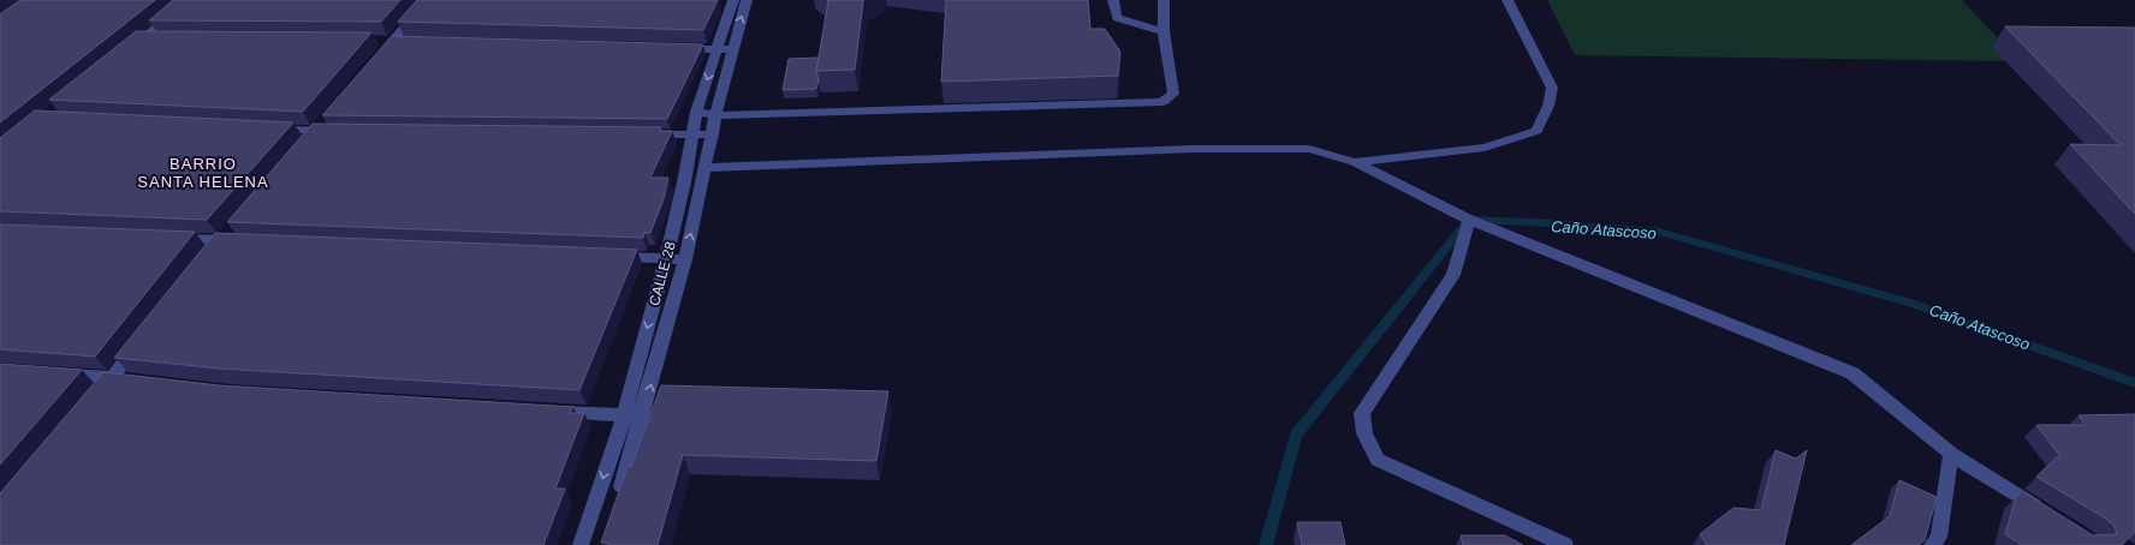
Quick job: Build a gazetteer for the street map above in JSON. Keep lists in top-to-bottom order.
{
  "streets": {
    "street": ["CALLE 28"]
  },
  "districts": ["BARRIO SANTA HELENA"],
  "water": ["Caño Atascoso"]
}
